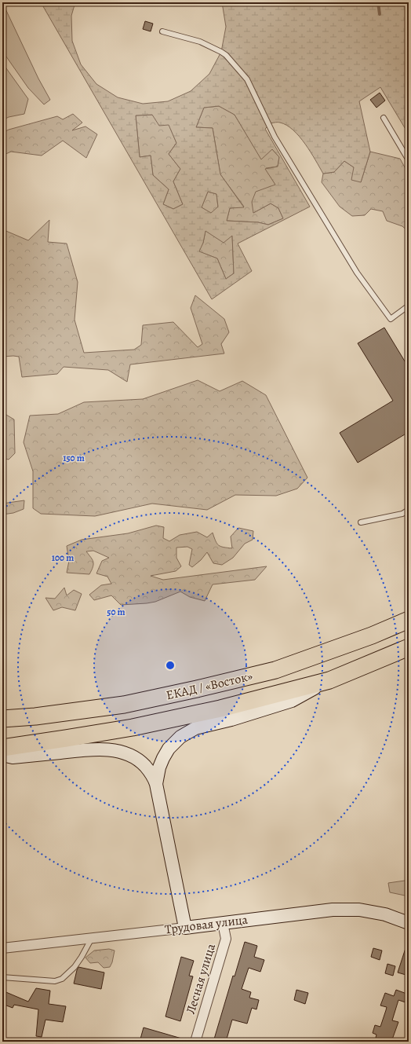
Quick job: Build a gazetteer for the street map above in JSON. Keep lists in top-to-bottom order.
{
  "streets": {
    "highway": ["ЕКАД / «Восток»"],
    "main road": ["Трудовая улица"],
    "street": ["Лесная улица"]
  },
  "crossings": [
    ["Трудовая улица", "Лесная улица"]
  ],
  "rings": ["150 m", "100 m", "50 m"]
}
